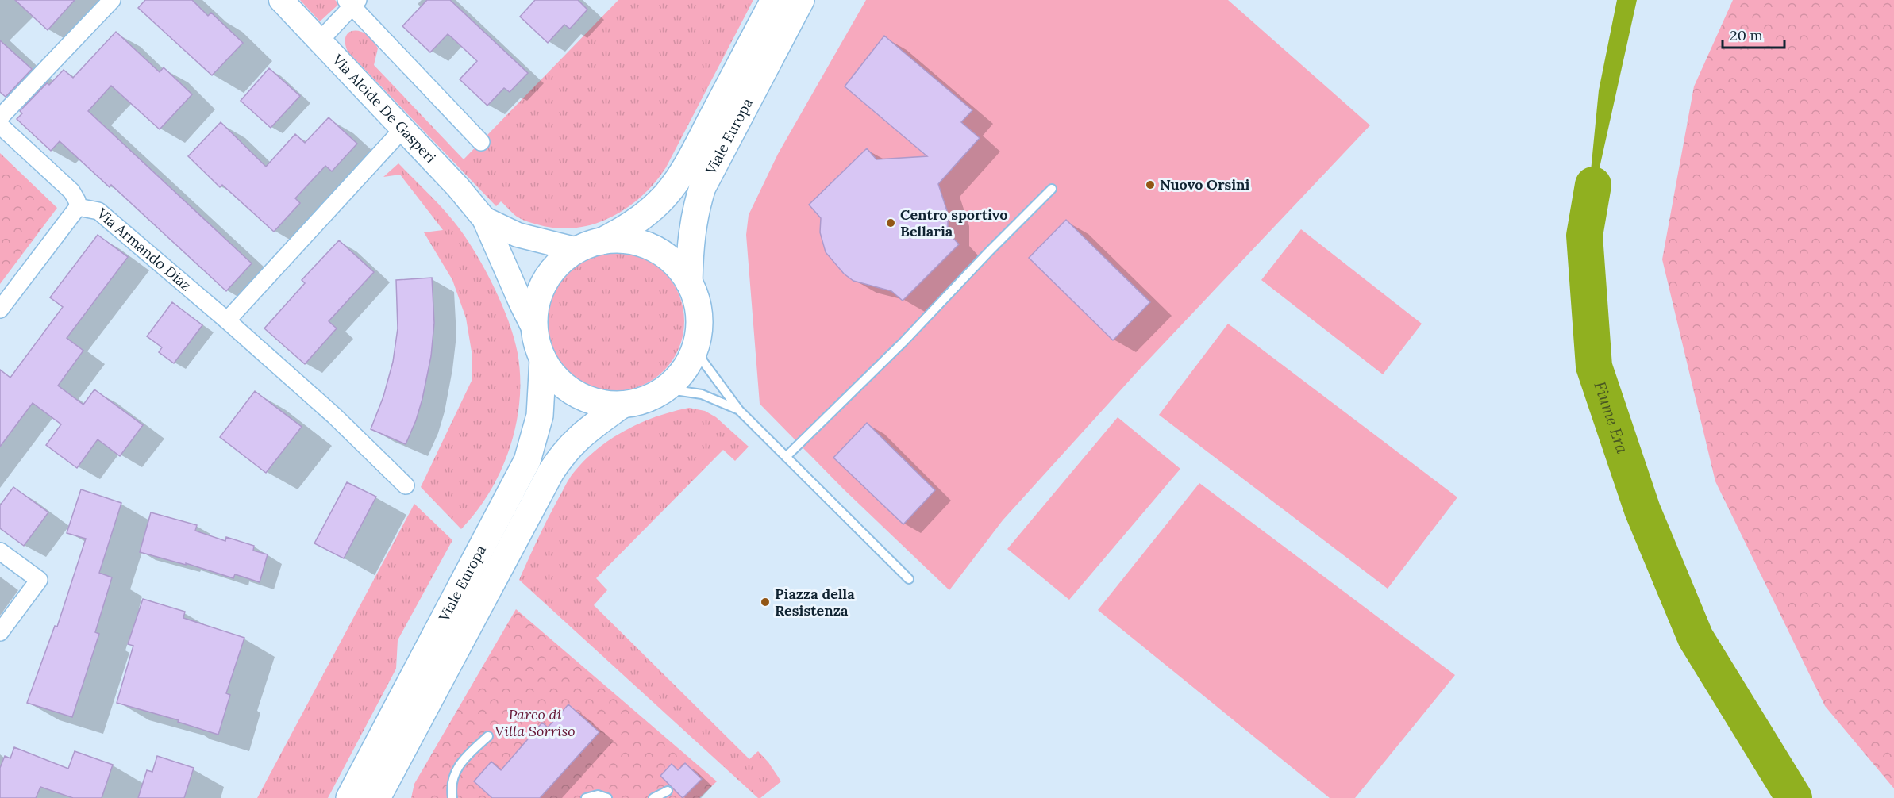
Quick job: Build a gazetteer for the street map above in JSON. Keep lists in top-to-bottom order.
{
  "streets": {
    "main road": ["Viale Europa"],
    "street": ["Via Alcide De Gasperi", "Via Armando Diaz"]
  },
  "crossings": [
    ["Via Alcide De Gasperi", "Viale Europa"]
  ],
  "water": ["Fiume Era"],
  "parks": ["Parco di Villa Sorriso"],
  "places": ["Nuovo Orsini", "Centro sportivo Bellaria", "Piazza della Resistenza"],
  "scale_bar": "20 m"
}
